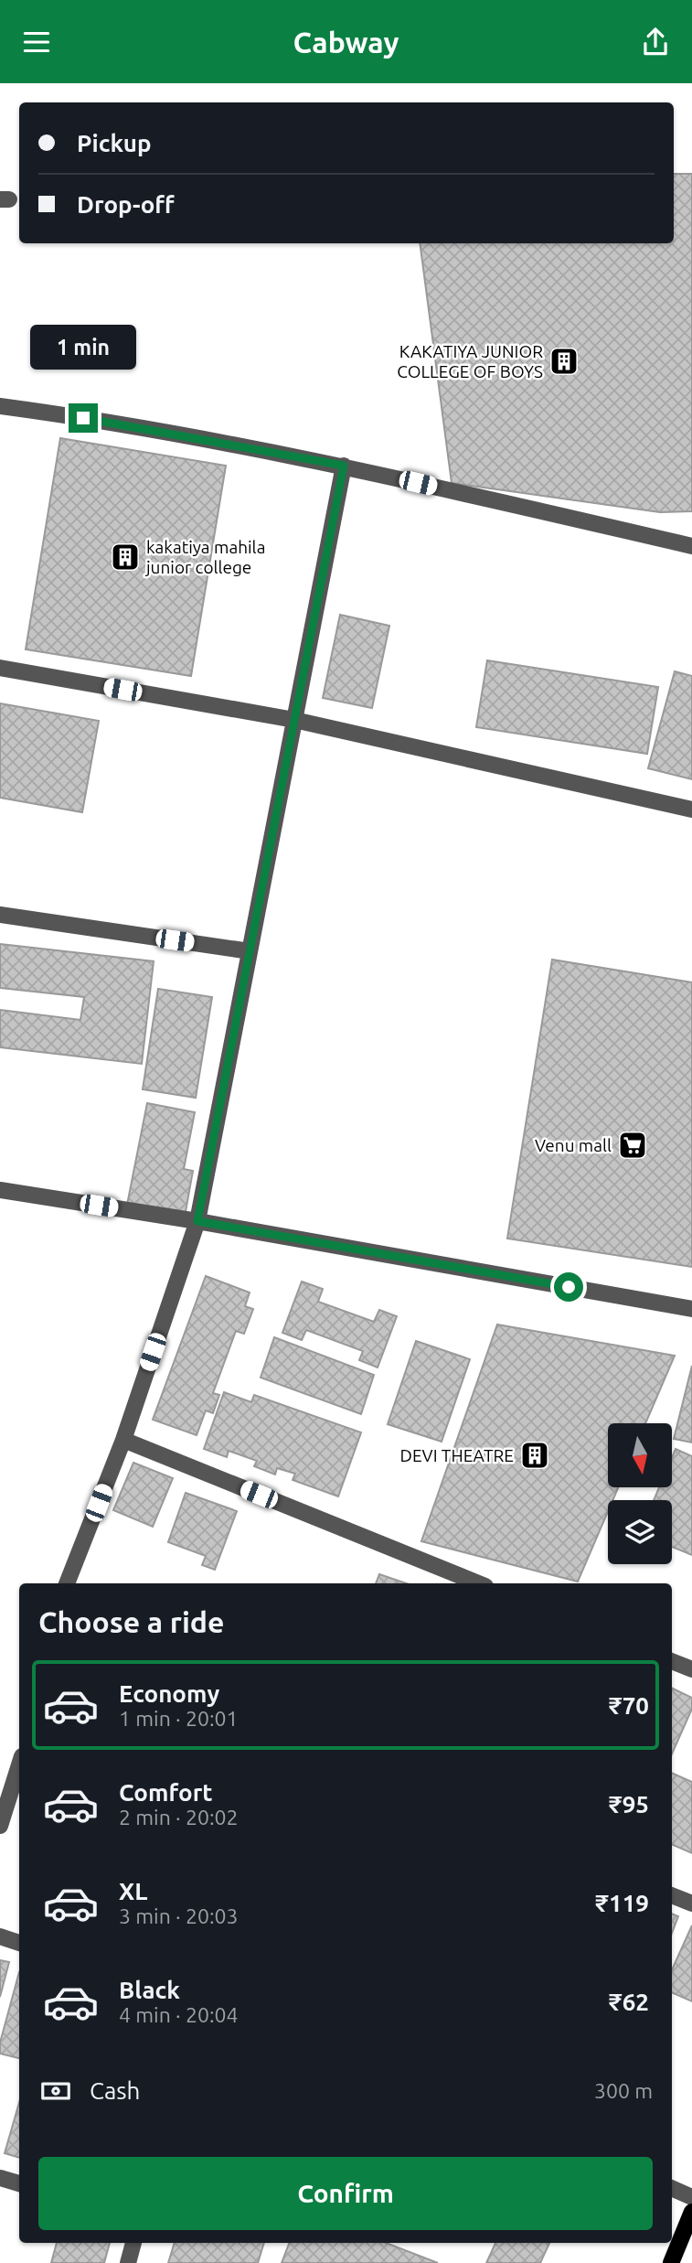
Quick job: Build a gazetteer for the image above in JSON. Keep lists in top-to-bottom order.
{
  "places": {
    "building": ["KAKATIYA JUNIOR COLLEGE OF BOYS", "kakatiya mahila junior college", "DEVI THEATRE"],
    "supermarket": ["Venu mall"]
  },
  "north": "bottom",
  "page": {
    "header": "Cabway",
    "banner": ["Pickup", "Drop-off"],
    "bubble": "1 min",
    "heading": "Choose a ride",
    "list": [
      {
        "name": "Economy",
        "note": "1 min · 20:01",
        "value": "₹70"
      },
      {
        "name": "Comfort",
        "note": "2 min · 20:02",
        "value": "₹95"
      },
      {
        "name": "XL",
        "note": "3 min · 20:03",
        "value": "₹119"
      },
      {
        "name": "Black",
        "note": "4 min · 20:04",
        "value": "₹62"
      }
    ],
    "pay": ["Cash", "300 m"],
    "buttons": "Confirm"
  }
}
